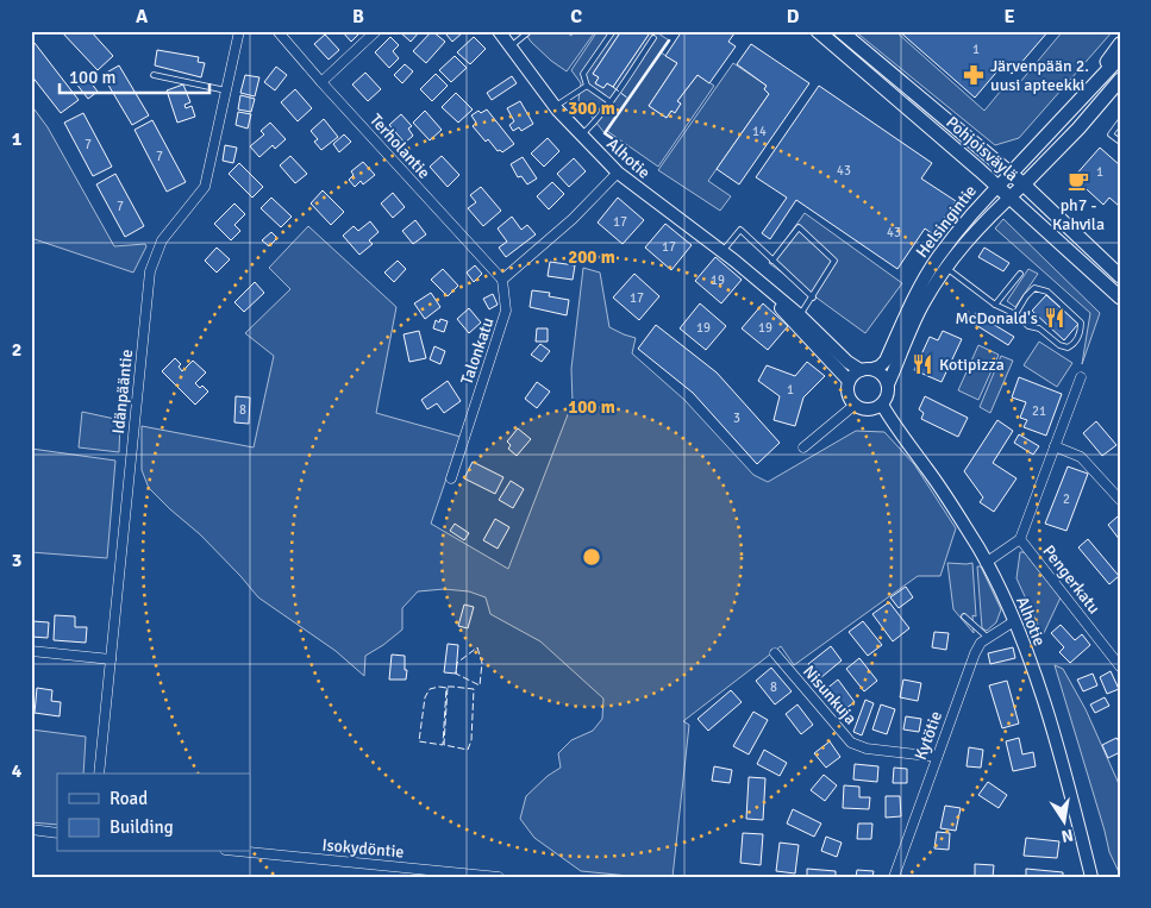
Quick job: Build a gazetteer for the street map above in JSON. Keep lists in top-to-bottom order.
{
  "streets": {
    "main road": ["Pohjoisväylä", "Helsingintie"],
    "street": [
      "Terholantie",
      "Alhotie",
      "Talonkatu",
      "Idänpääntie",
      "Pengerkatu",
      "Nisunkuja",
      "Kytötie",
      "Isokydöntie"
    ]
  },
  "crossings": [
    ["Terholantie", "Talonkatu"],
    ["Pohjoisväylä", "Helsingintie"],
    ["Alhotie", "Helsingintie"],
    ["Alhotie", "Kytötie"],
    ["Nisunkuja", "Kytötie"]
  ],
  "places": {
    "pharmacy": ["Järvenpään 2. uusi apteekki"],
    "cafe": ["ph7 - Kahvila"],
    "restaurant": ["McDonald's", "Kotipizza"]
  },
  "house_numbers": [
    "1",
    "14",
    "7",
    "7",
    "43",
    "1",
    "7",
    "17",
    "43",
    "17",
    "19",
    "17",
    "19",
    "19",
    "1",
    "8",
    "21",
    "3",
    "2",
    "8"
  ],
  "legend": ["Road", "Building"],
  "scale_bar": "100 m",
  "north": "bottom",
  "grid": {
    "columns": [
      "A",
      "B",
      "C",
      "D",
      "E"
    ],
    "rows": [
      "1",
      "2",
      "3",
      "4"
    ]
  },
  "rings": ["300 m", "200 m", "100 m"]
}
